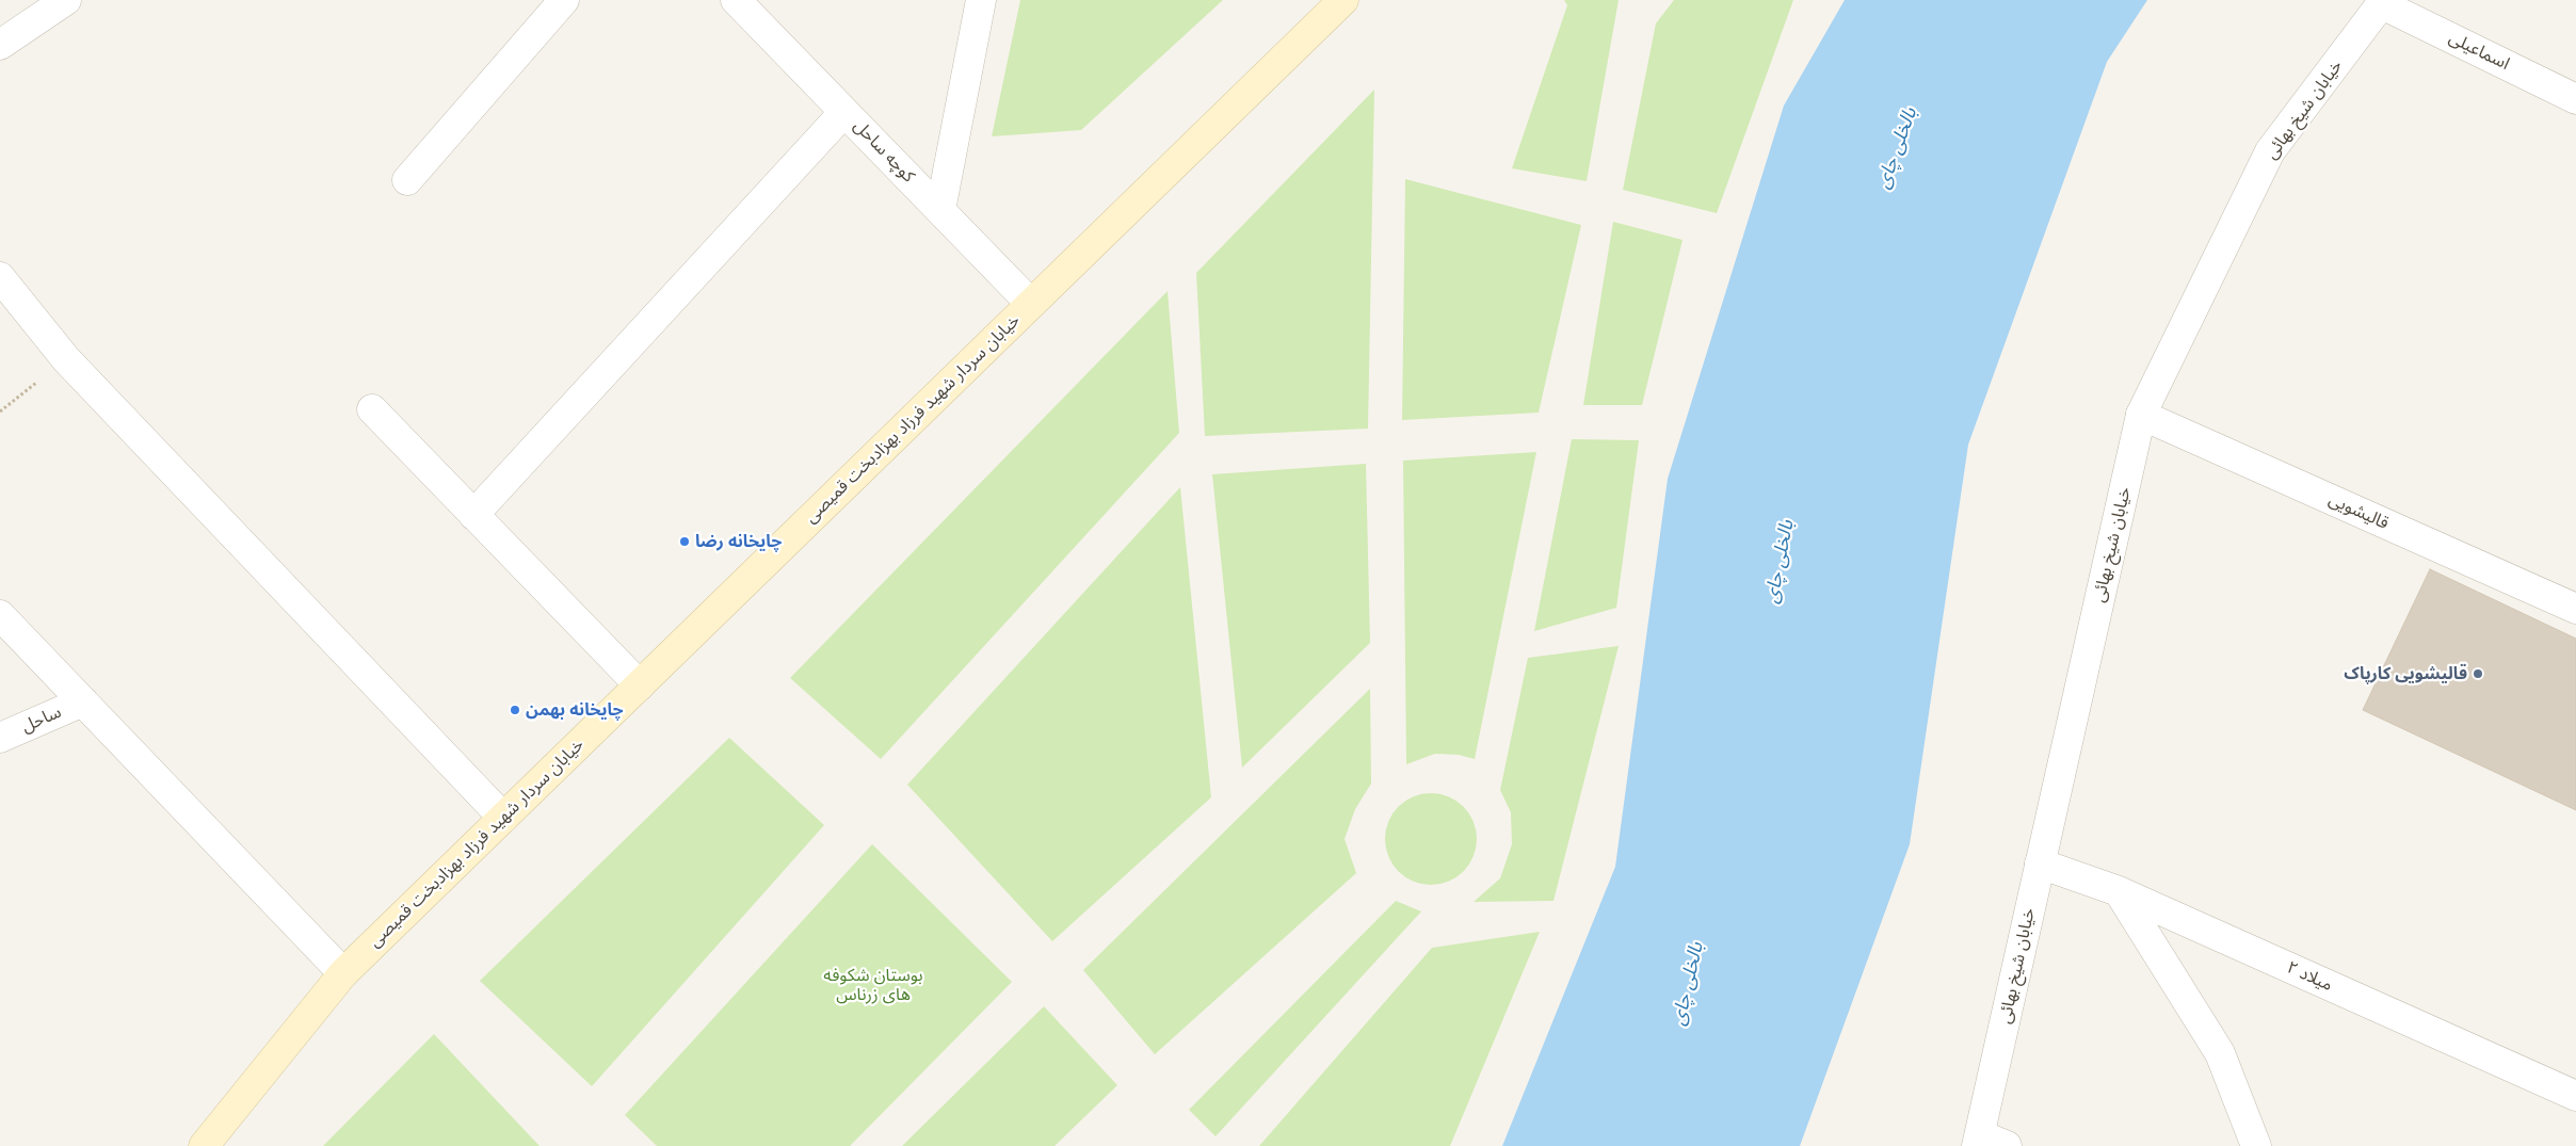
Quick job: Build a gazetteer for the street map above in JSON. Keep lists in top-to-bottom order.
{
  "streets": {
    "main road": ["خیابان سردار شهید فرزاد بهزاد‌بخت قمیصی"],
    "street": [
      "اسماعیلی",
      "خیابان شیخ بهائی",
      "کوچه ساحل",
      "قالیشویی",
      "ساحل",
      "میلاد ۲"
    ]
  },
  "crossings": [
    ["اسماعیلی", "خیابان شیخ بهائی"],
    ["خیابان شیخ بهائی", "قالیشویی"],
    ["خیابان شیخ بهائی", "میلاد ۲"],
    ["کوچه ساحل", "خیابان سردار شهید فرزاد بهزاد‌بخت قمیصی"]
  ],
  "water": ["بالخلی چای"],
  "parks": ["بوستان شکوفه های زرناس"],
  "places": ["چایخانه رضا", "قالیشویی کارپاک", "چایخانه بهمن"]
}
